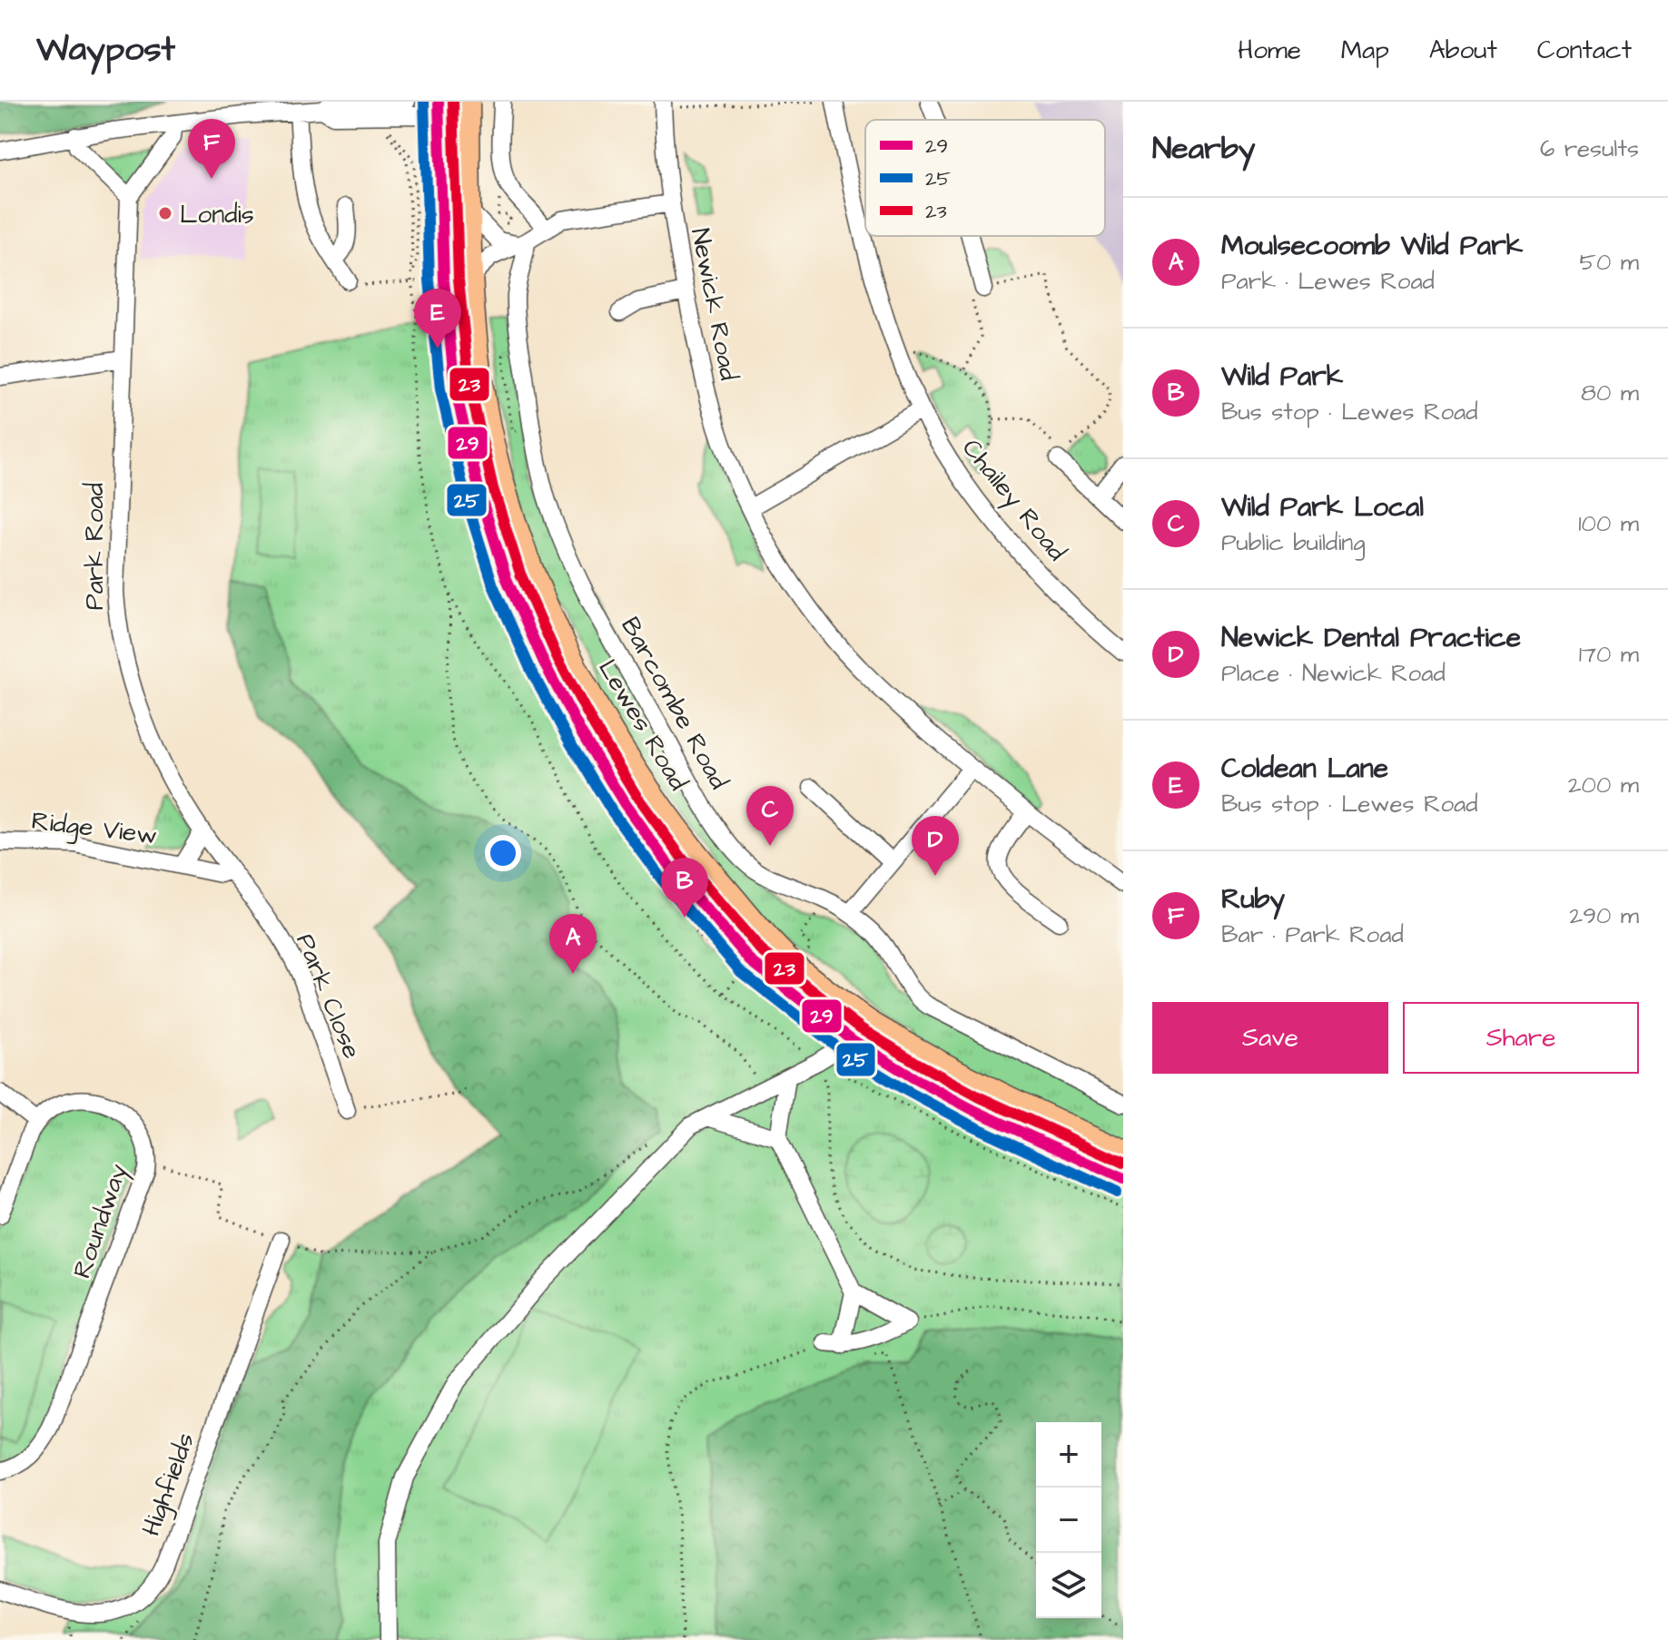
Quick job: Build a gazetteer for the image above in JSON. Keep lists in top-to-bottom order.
{
  "streets": {
    "main road": ["Lewes Road"],
    "street": [
      "Newick Road",
      "Chailey Road",
      "Park Road",
      "Barcombe Road",
      "Ridge View",
      "Park Close",
      "Roundway",
      "Highfields"
    ]
  },
  "crossings": [
    ["Park Road", "Ridge View"],
    ["Park Road", "Park Close"],
    ["Ridge View", "Park Close"]
  ],
  "places": ["Londis"],
  "lines": ["transit line 29", "transit line 25", "transit line 23"],
  "legend": ["29", "25", "23"],
  "page": {
    "header": "Waypost",
    "nav": [
      "Home",
      "Map",
      "About",
      "Contact"
    ],
    "heading": ["Nearby", "6 results"],
    "pins": [
      "F",
      "E",
      "C",
      "D",
      "B",
      "A"
    ],
    "list": [
      {
        "mark": "A",
        "name": "Moulsecoomb Wild Park",
        "note": "Park · Lewes Road",
        "value": "50 m"
      },
      {
        "mark": "B",
        "name": "Wild Park",
        "note": "Bus stop · Lewes Road",
        "value": "80 m"
      },
      {
        "mark": "C",
        "name": "Wild Park Local",
        "note": "Public building",
        "value": "100 m"
      },
      {
        "mark": "D",
        "name": "Newick Dental Practice",
        "note": "Place · Newick Road",
        "value": "170 m"
      },
      {
        "mark": "E",
        "name": "Coldean Lane",
        "note": "Bus stop · Lewes Road",
        "value": "200 m"
      },
      {
        "mark": "F",
        "name": "Ruby",
        "note": "Bar · Park Road",
        "value": "290 m"
      }
    ],
    "buttons": ["Save", "Share"],
    "map_buttons": ["+", "−"]
  }
}
